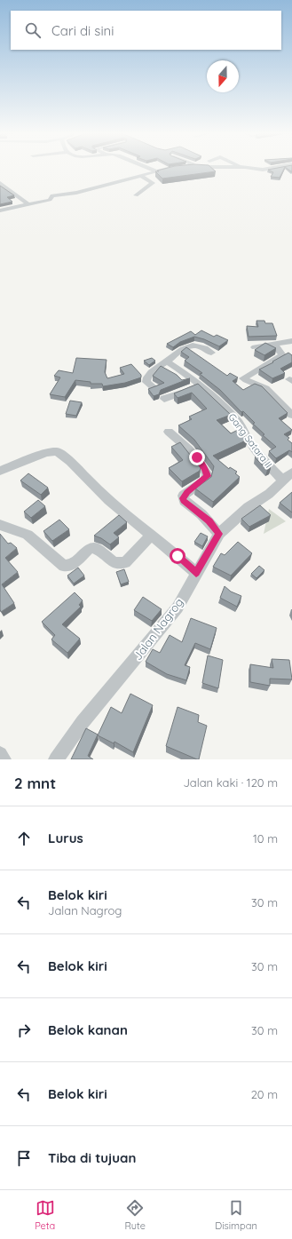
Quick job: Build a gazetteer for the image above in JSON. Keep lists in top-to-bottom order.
{
  "streets": {
    "street": ["Gang Satara II", "Jalan Nagrog"]
  },
  "crossings": [
    ["Gang Satara II", "Jalan Nagrog"]
  ],
  "north": "bottom",
  "page": {
    "search": "Cari di sini",
    "heading": ["2 mnt", "Jalan kaki · 120 m"],
    "list": [
      ["Lurus", "10 m"],
      ["Belok kiri", "Jalan Nagrog", "30 m"],
      ["Belok kiri", "30 m"],
      ["Belok kanan", "30 m"],
      ["Belok kiri", "20 m"],
      "Tiba di tujuan"
    ],
    "nav": ["Peta", "Rute", "Disimpan"]
  }
}
